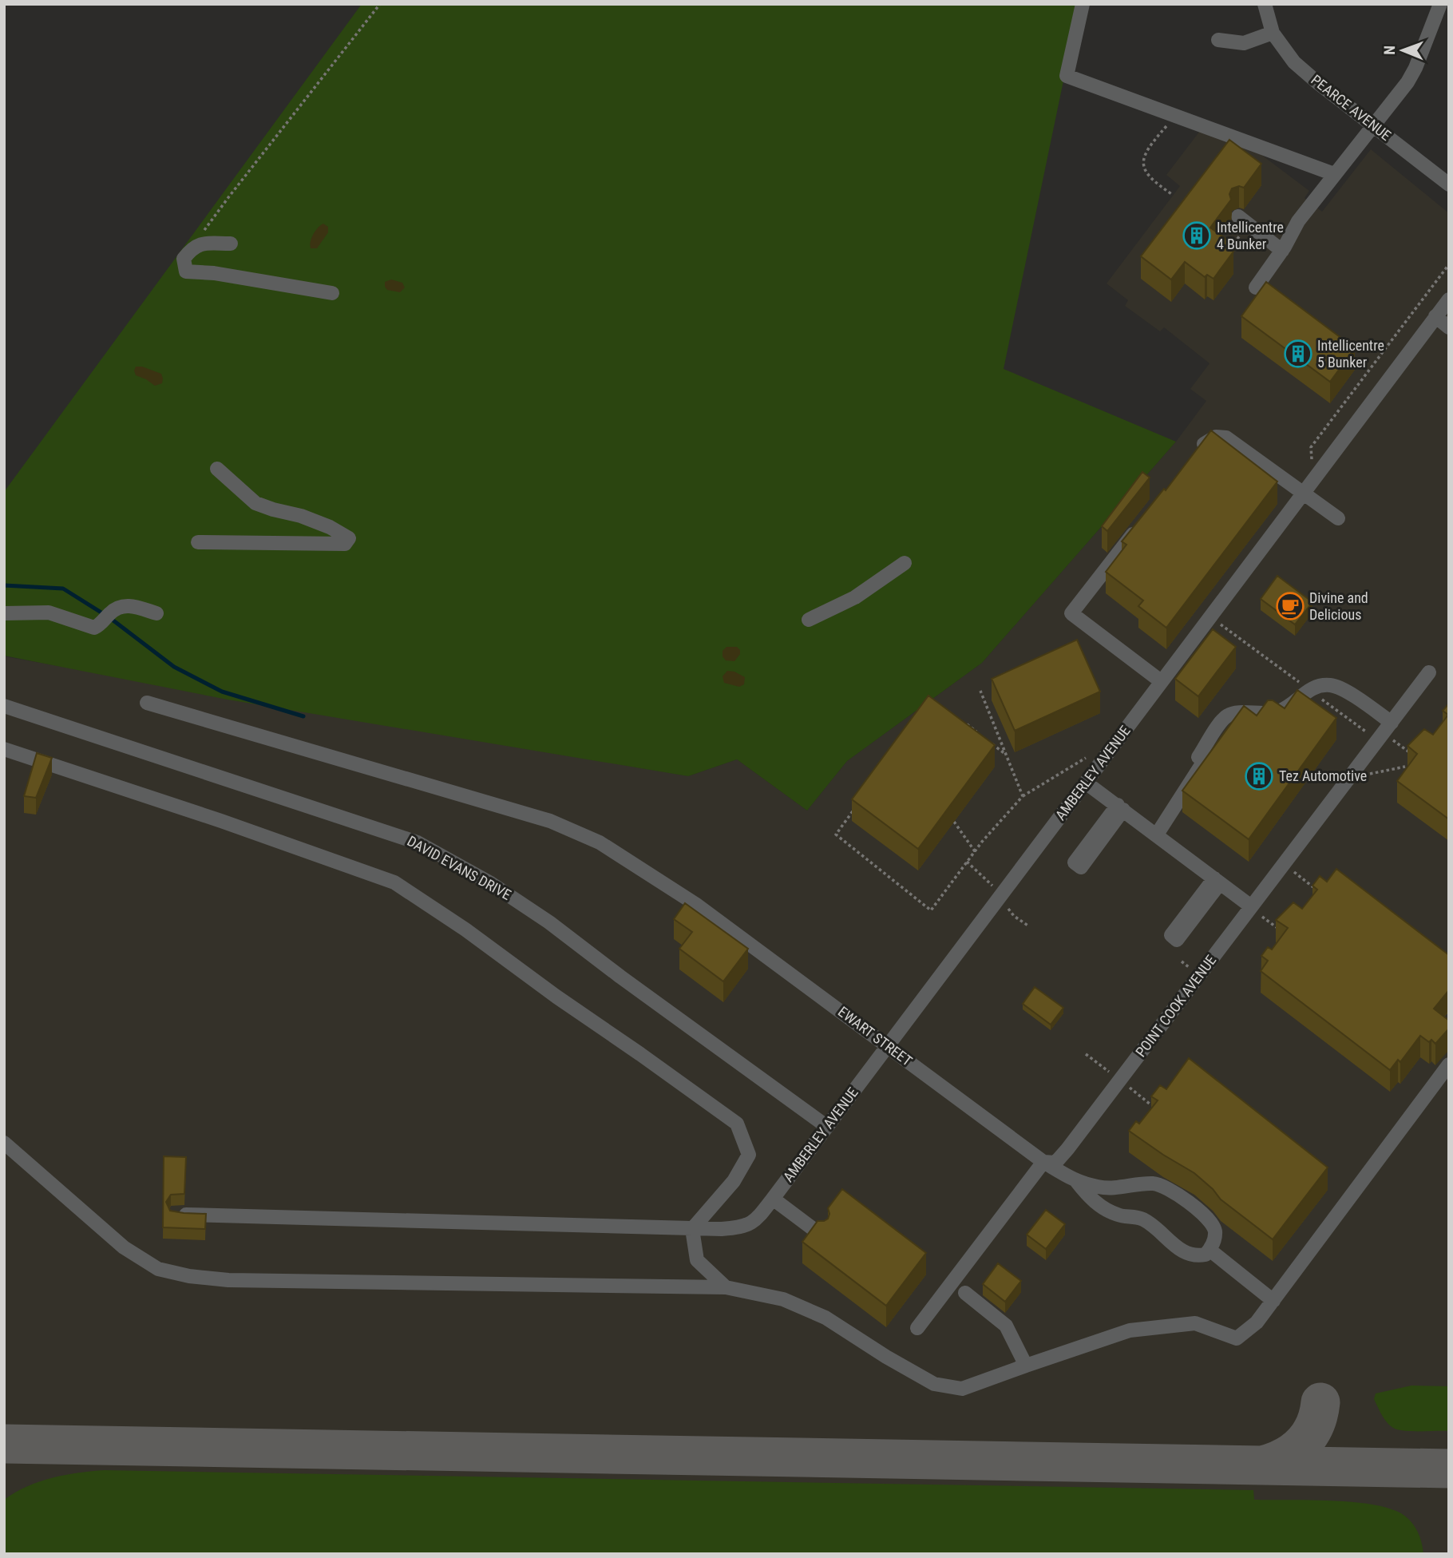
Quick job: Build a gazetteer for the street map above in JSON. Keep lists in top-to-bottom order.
{
  "streets": {
    "street": [
      "PEARCE AVENUE",
      "AMBERLEY AVENUE",
      "DAVID EVANS DRIVE",
      "POINT COOK AVENUE",
      "EWART STREET"
    ]
  },
  "crossings": [
    ["AMBERLEY AVENUE", "DAVID EVANS DRIVE"],
    ["AMBERLEY AVENUE", "EWART STREET"],
    ["POINT COOK AVENUE", "EWART STREET"]
  ],
  "places": {
    "building": ["Intellicentre 4 Bunker", "Intellicentre 5 Bunker", "Tez Automotive"],
    "cafe": ["Divine and Delicious"]
  },
  "north": "left"
}
